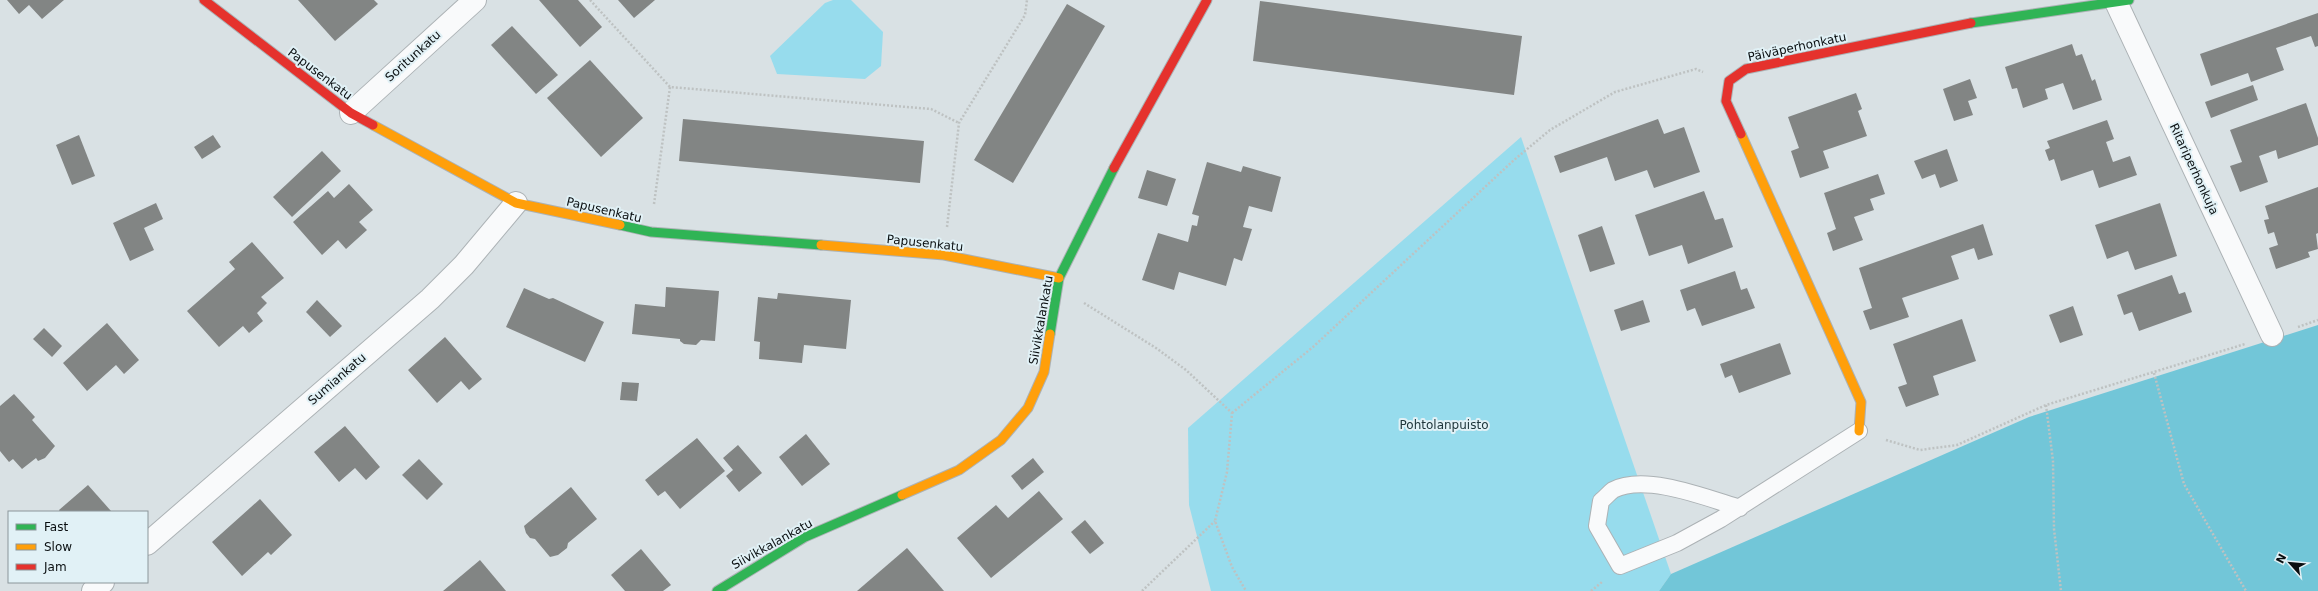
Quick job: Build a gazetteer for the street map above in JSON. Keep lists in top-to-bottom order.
{
  "streets": {
    "street": [
      "Päiväperhonkatu",
      "Soritunkatu",
      "Papusenkatu",
      "Ritariperhonkuja",
      "Siivikkalankatu",
      "Sumiankatu"
    ]
  },
  "crossings": [
    ["Päiväperhonkatu", "Ritariperhonkuja"],
    ["Soritunkatu", "Papusenkatu"],
    ["Papusenkatu", "Siivikkalankatu"],
    ["Papusenkatu", "Sumiankatu"]
  ],
  "parks": ["Pohtolanpuisto"],
  "legend": ["Fast", "Slow", "Jam"],
  "north": "top left"
}
